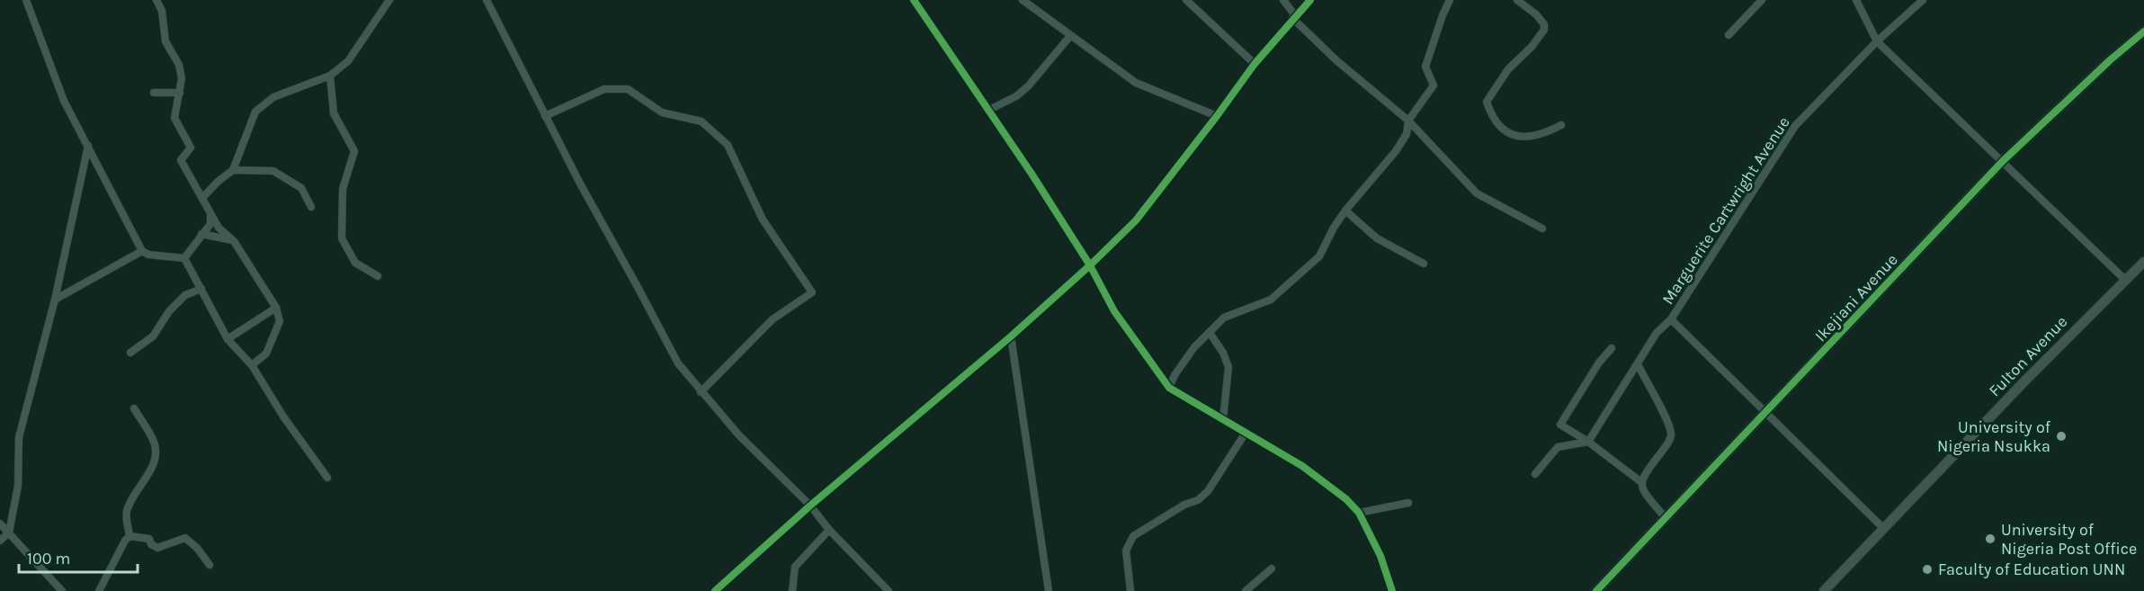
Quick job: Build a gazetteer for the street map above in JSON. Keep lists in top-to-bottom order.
{
  "streets": {
    "street": ["Marguerite Cartwright Avenue", "Ikejiani Avenue", "Fulton Avenue"]
  },
  "crossings": [
    ["Marguerite Cartwright Avenue", "Ikejiani Avenue"],
    ["Marguerite Cartwright Avenue", "Fulton Avenue"]
  ],
  "places": ["University of Nigeria Nsukka", "University of Nigeria Post Office", "Faculty of Education UNN"],
  "scale_bar": "100 m"
}
